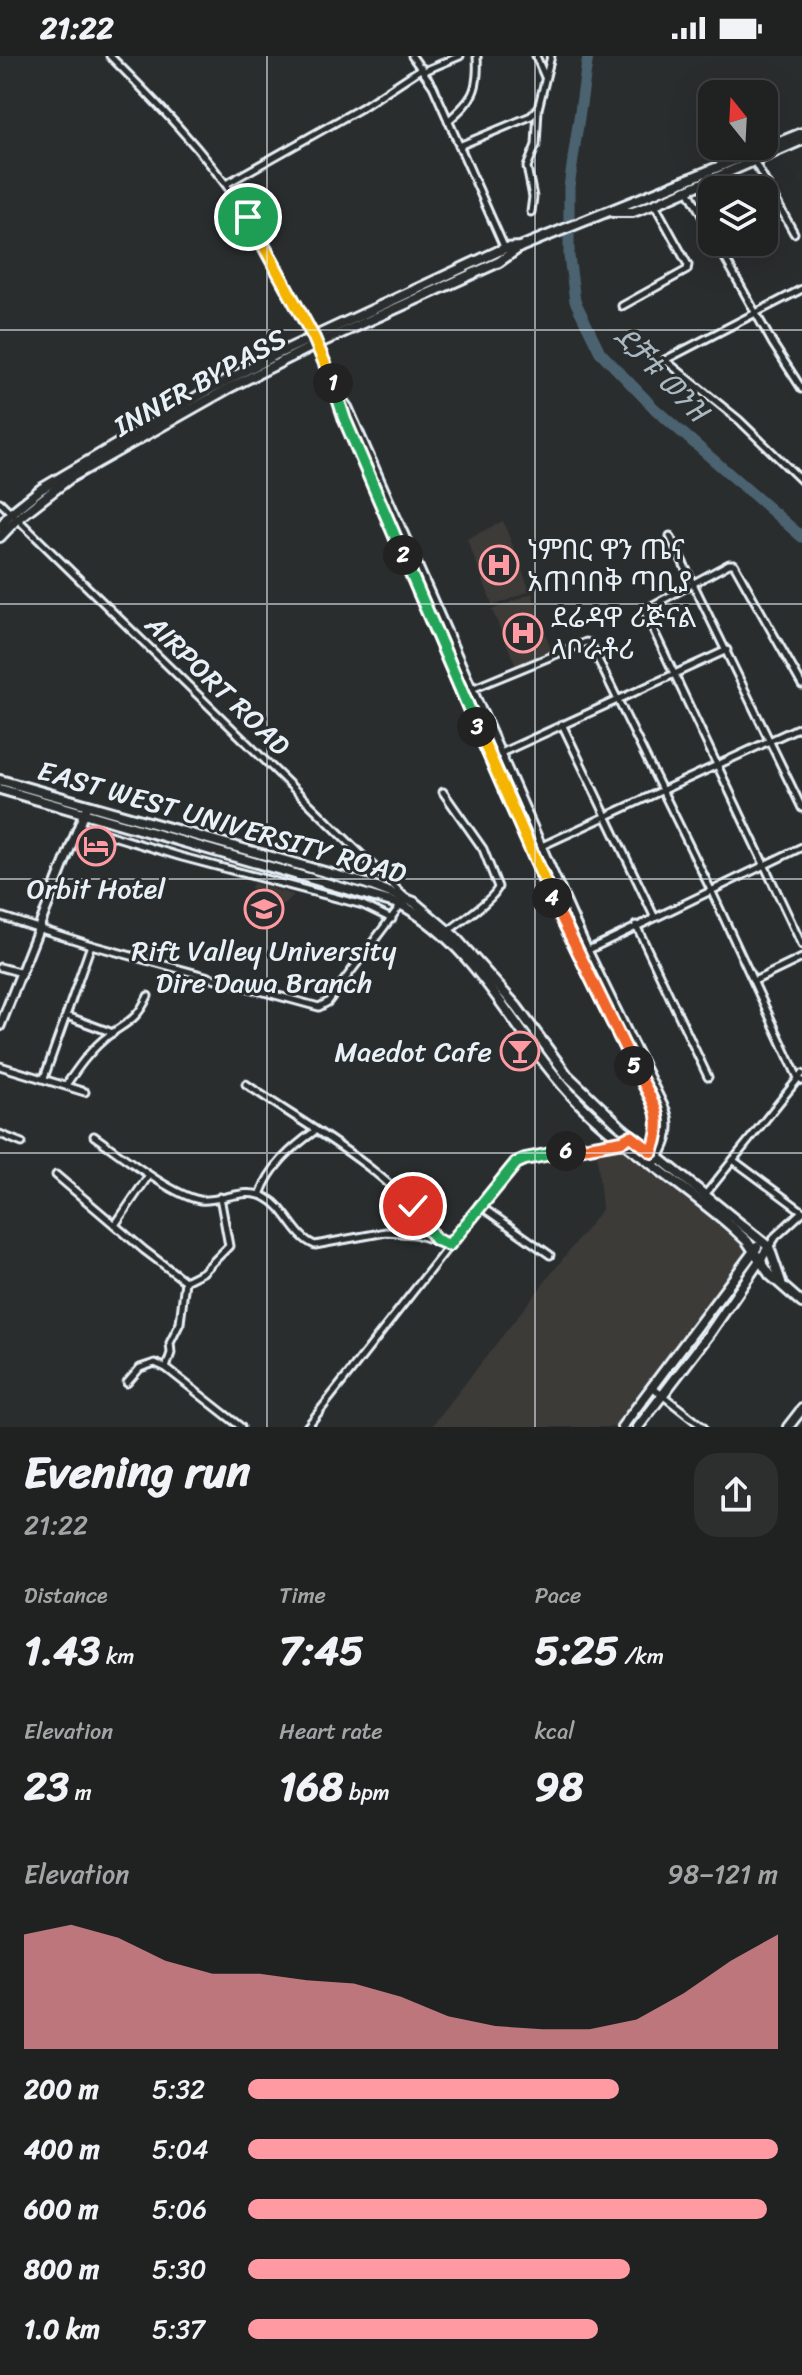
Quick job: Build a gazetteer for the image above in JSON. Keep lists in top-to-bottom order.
{
  "streets": {
    "main road": ["INNER BYPASS", "EAST WEST UNIVERSITY ROAD"],
    "street": ["AIRPORT ROAD"]
  },
  "crossings": [
    ["INNER BYPASS", "AIRPORT ROAD"],
    ["AIRPORT ROAD", "EAST WEST UNIVERSITY ROAD"]
  ],
  "water": ["ደቻቱ ወንዝ"],
  "places": {
    "hospital": ["ነምበር ዋን ጤና አጠባበቅ ጣቢያ", "ደሬዳዋ ሪጅናል ላቦራቶሪ"],
    "hotel": ["Orbit Hotel"],
    "school or university": ["Rift Valley University Dire Dawa Branch"],
    "bar": ["Maedot Cafe"]
  },
  "north": "top",
  "page": {
    "status": "21:22",
    "pins": [
      "1",
      "2",
      "3",
      "4",
      "5",
      "6"
    ],
    "heading": ["Evening run", "21:22"],
    "stats": [
      ["Distance", "1.43 km"],
      ["Time", "7:45"],
      ["Pace", "5:25 /km"],
      ["Elevation", "23 m"],
      ["Heart rate", "168 bpm"],
      ["kcal", "98"]
    ],
    "chart": ["Elevation", "98–121 m"],
    "list": [
      {
        "name": "200 m",
        "note": "5:32"
      },
      {
        "name": "400 m",
        "note": "5:04"
      },
      {
        "name": "600 m",
        "note": "5:06"
      },
      {
        "name": "800 m",
        "note": "5:30"
      },
      {
        "name": "1.0 km",
        "note": "5:37"
      }
    ]
  }
}
